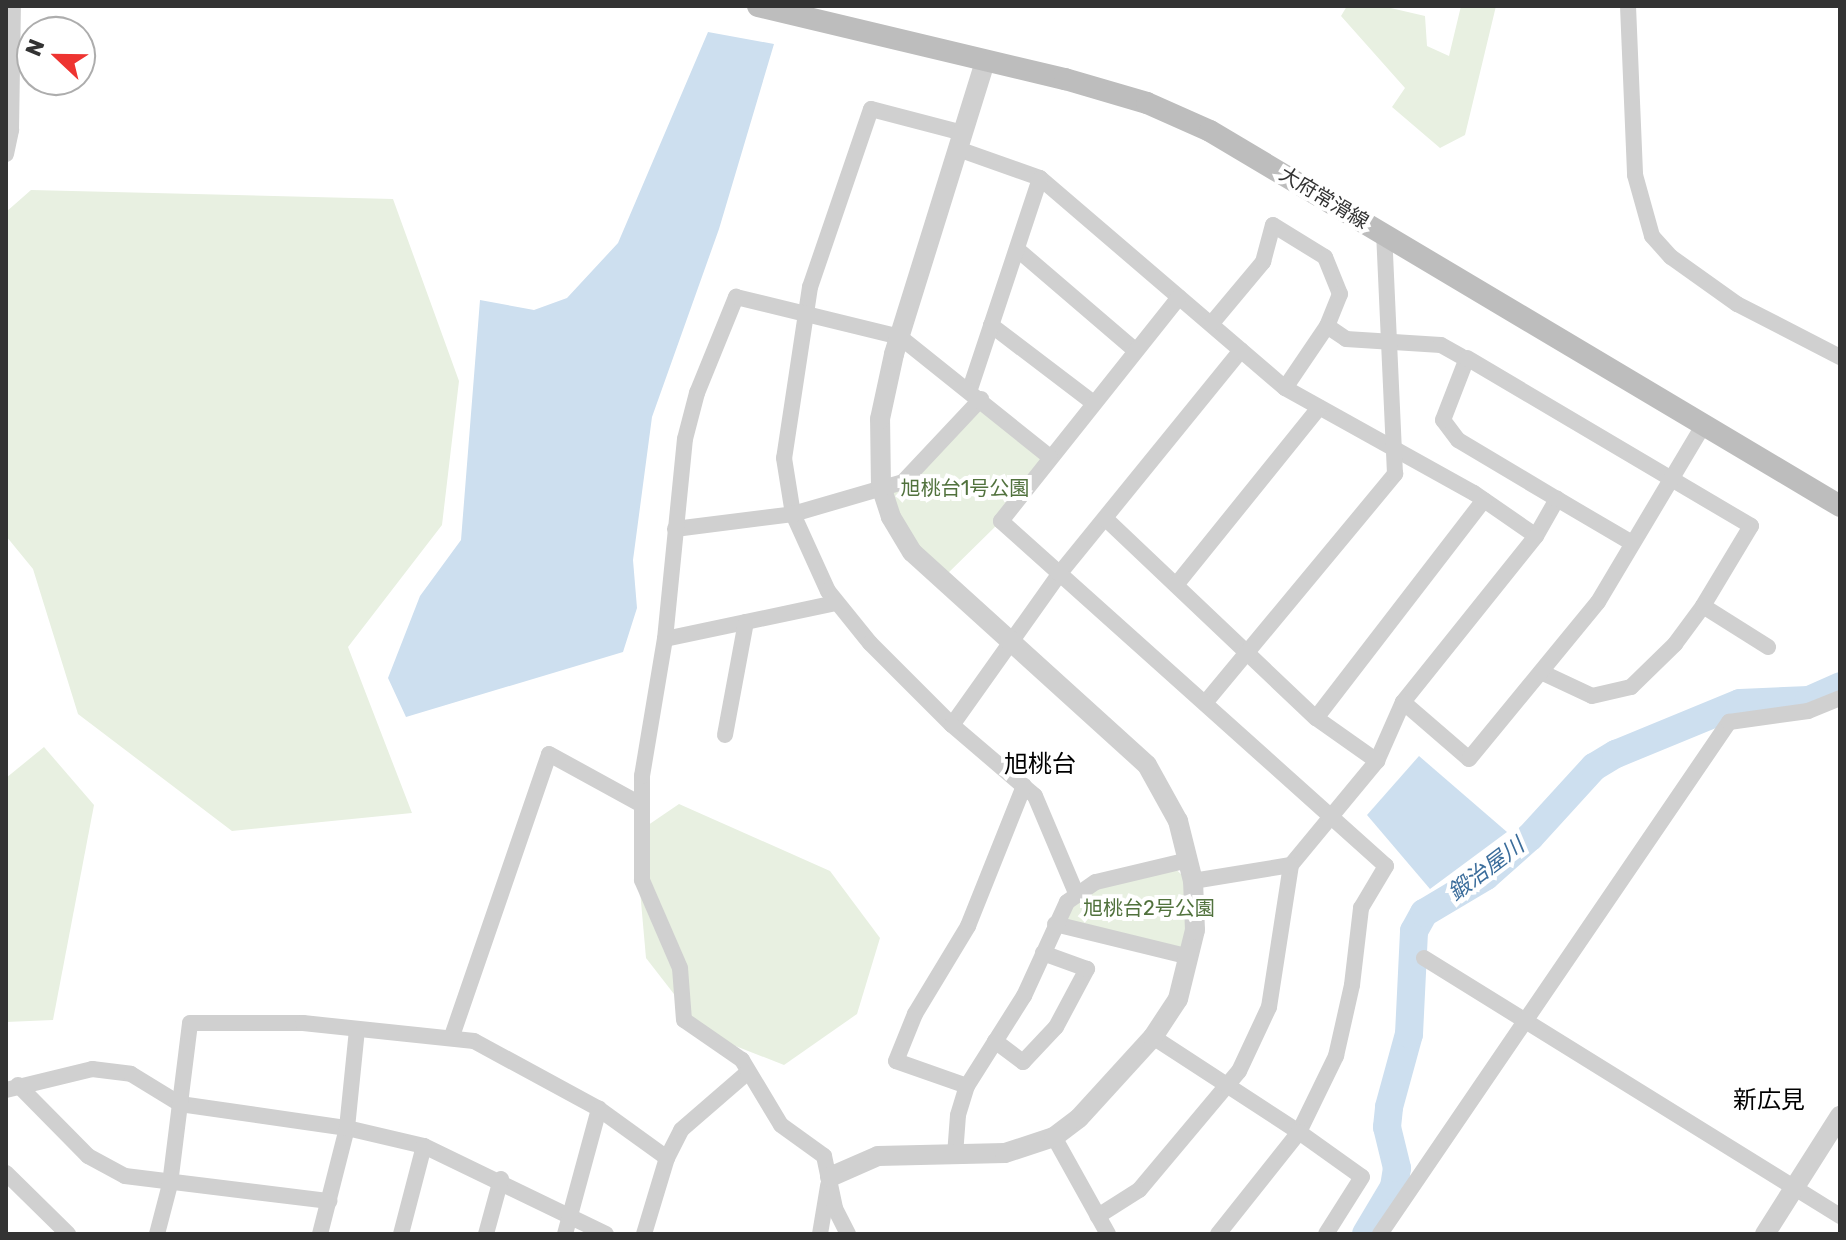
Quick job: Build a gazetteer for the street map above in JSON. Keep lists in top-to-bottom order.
{
  "streets": {
    "main road": ["大府常滑線"]
  },
  "districts": ["旭桃台", "新広見"],
  "water": ["鍛治屋川"],
  "parks": ["旭桃台1号公園", "旭桃台2号公園"],
  "north": "left"
}
